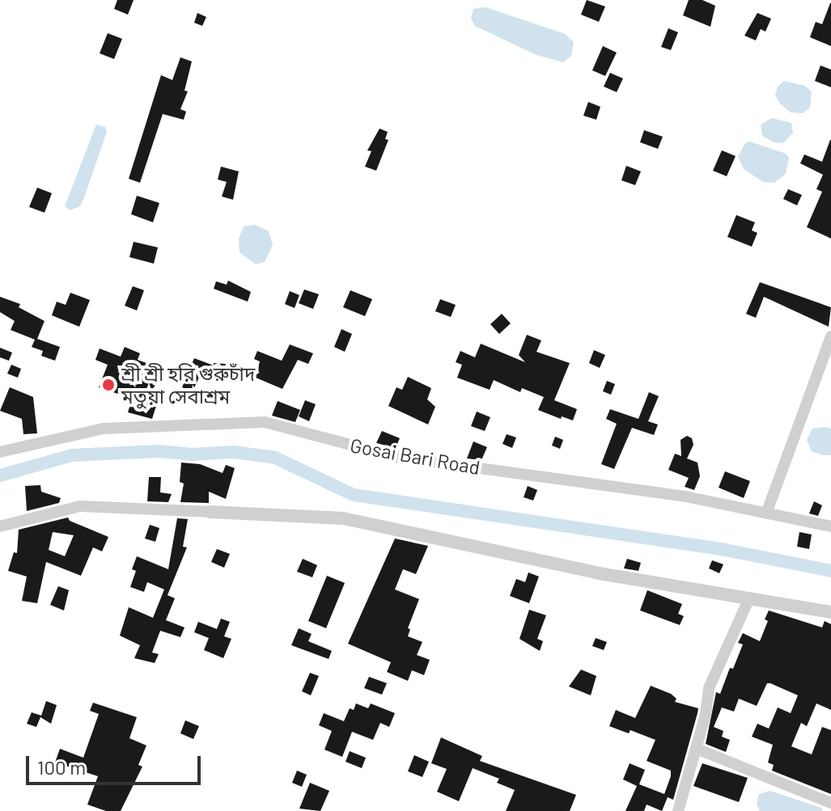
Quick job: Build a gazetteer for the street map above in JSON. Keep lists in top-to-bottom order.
{
  "streets": {
    "street": ["Gosai Bari Road"]
  },
  "places": ["শ্রী শ্রী হরি গুরুচাঁদ মতুয়া সেবাশ্রম"],
  "scale_bar": "100 m"
}
